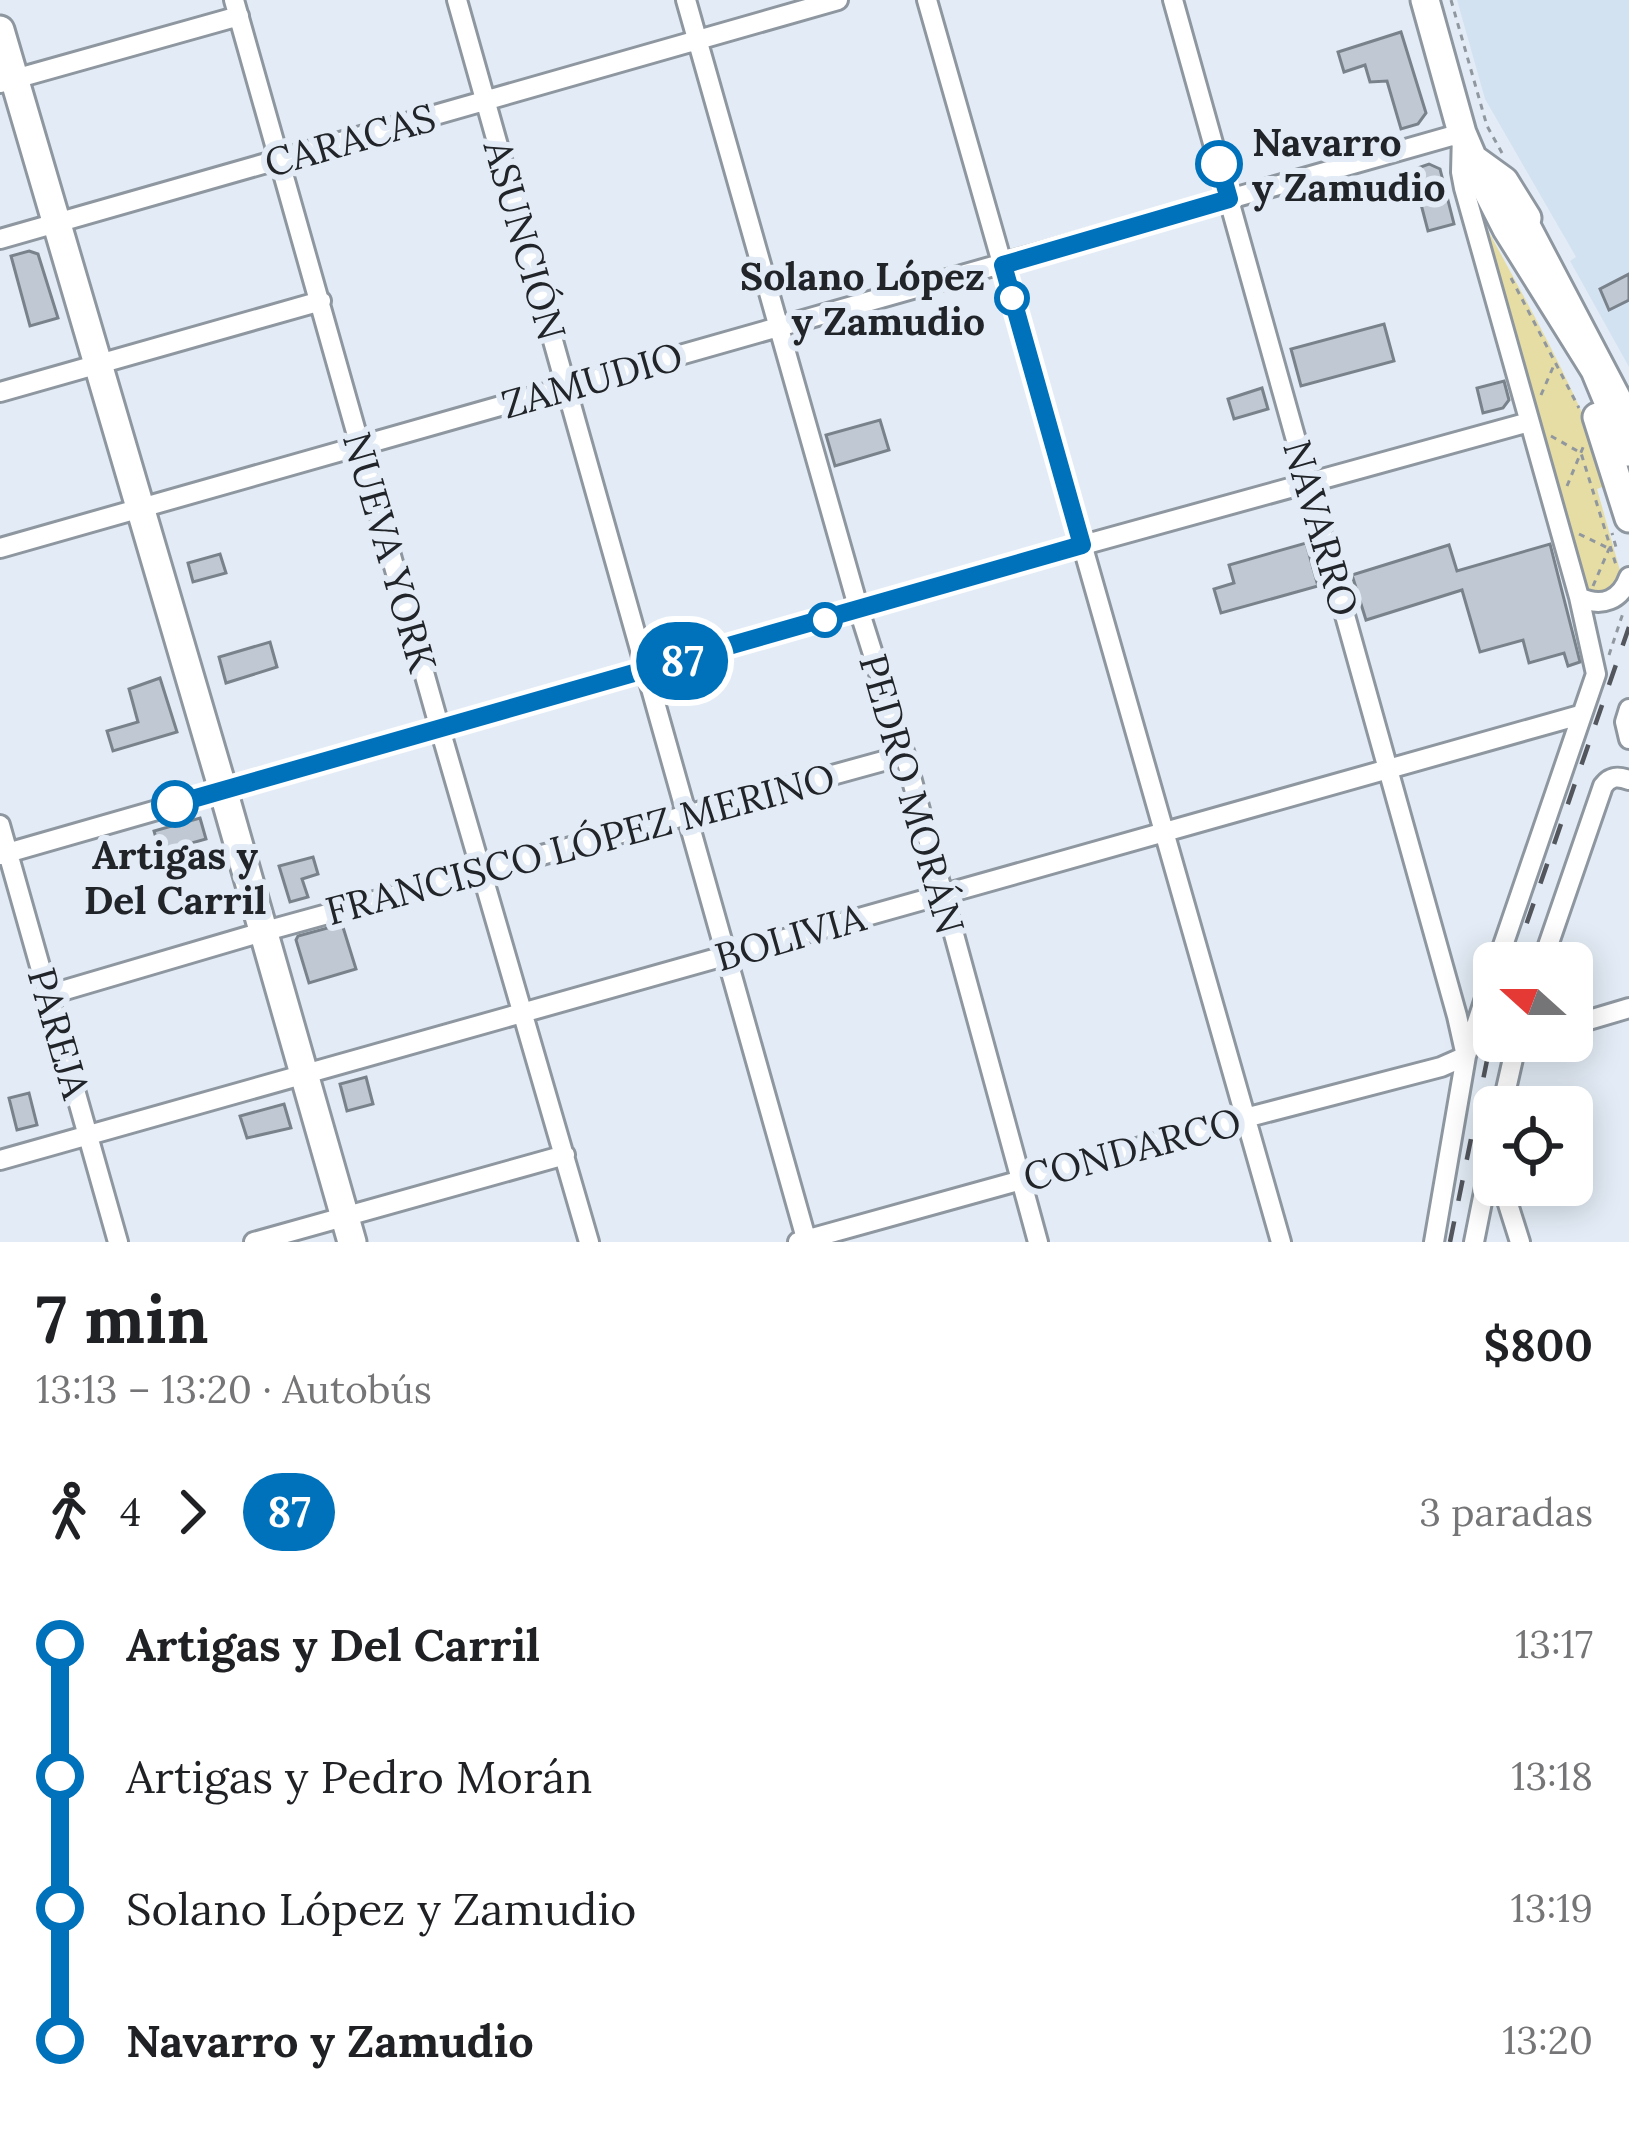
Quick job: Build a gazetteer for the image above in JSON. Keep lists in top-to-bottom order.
{
  "streets": {
    "street": [
      "CARACAS",
      "ASUNCIÓN",
      "ZAMUDIO",
      "NAVARRO",
      "NUEVA YORK",
      "PEDRO MORÁN",
      "FRANCISCO LÓPEZ MERINO",
      "BOLIVIA",
      "PAREJA",
      "CONDARCO"
    ]
  },
  "crossings": [
    ["CARACAS", "ASUNCIÓN"],
    ["CARACAS", "NUEVA YORK"],
    ["CARACAS", "PEDRO MORÁN"],
    ["ASUNCIÓN", "ZAMUDIO"],
    ["ASUNCIÓN", "FRANCISCO LÓPEZ MERINO"],
    ["ASUNCIÓN", "BOLIVIA"],
    ["ASUNCIÓN", "CONDARCO"],
    ["ZAMUDIO", "NAVARRO"],
    ["ZAMUDIO", "NUEVA YORK"],
    ["ZAMUDIO", "PEDRO MORÁN"],
    ["NAVARRO", "BOLIVIA"],
    ["NAVARRO", "CONDARCO"],
    ["NUEVA YORK", "FRANCISCO LÓPEZ MERINO"],
    ["NUEVA YORK", "BOLIVIA"],
    ["PEDRO MORÁN", "FRANCISCO LÓPEZ MERINO"],
    ["PEDRO MORÁN", "BOLIVIA"],
    ["PEDRO MORÁN", "CONDARCO"],
    ["FRANCISCO LÓPEZ MERINO", "PAREJA"],
    ["BOLIVIA", "PAREJA"]
  ],
  "places": ["Navarro y Zamudio", "Solano López y Zamudio", "Artigas y Del Carril"],
  "lines": ["bus line 87"],
  "north": "left",
  "page": {
    "on_map": "87",
    "heading": ["7 min", "13:13 – 13:20 · Autobús", "$800"],
    "legs": ["4", "87", "3 paradas"],
    "list": [
      {
        "name": "Artigas y Del Carril",
        "value": "13:17"
      },
      {
        "name": "Artigas y Pedro Morán",
        "value": "13:18"
      },
      {
        "name": "Solano López y Zamudio",
        "value": "13:19"
      },
      {
        "name": "Navarro y Zamudio",
        "value": "13:20"
      }
    ]
  }
}
